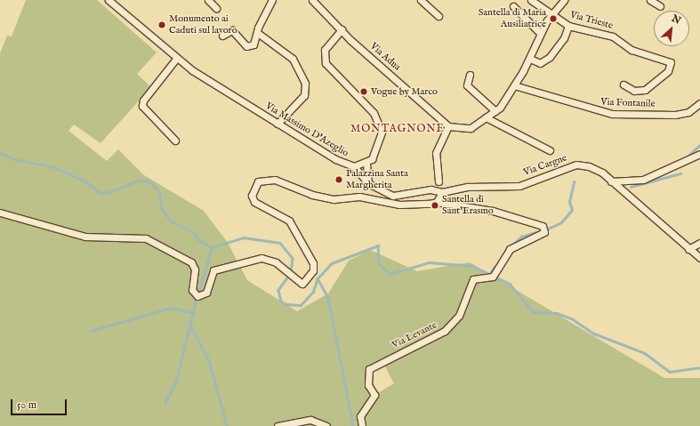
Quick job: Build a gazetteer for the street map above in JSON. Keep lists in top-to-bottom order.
{
  "streets": {
    "street": [
      "Via Trieste",
      "Via Adua",
      "Via Fontanile",
      "Via Massimo D'Azeglio",
      "Via Cargne",
      "Via Levante"
    ]
  },
  "crossings": [
    ["Via Massimo D'Azeglio", "Via Cargne"]
  ],
  "districts": ["MONTAGNONE"],
  "places": [
    "Santella di Maria Ausiliatrice",
    "Monumento ai Caduti sul lavoro",
    "Vogue by Marco",
    "Palazzina Santa Margherita",
    "Santella di Sant'Erasmo"
  ],
  "scale_bar": "50 m",
  "north": "top right"
}
